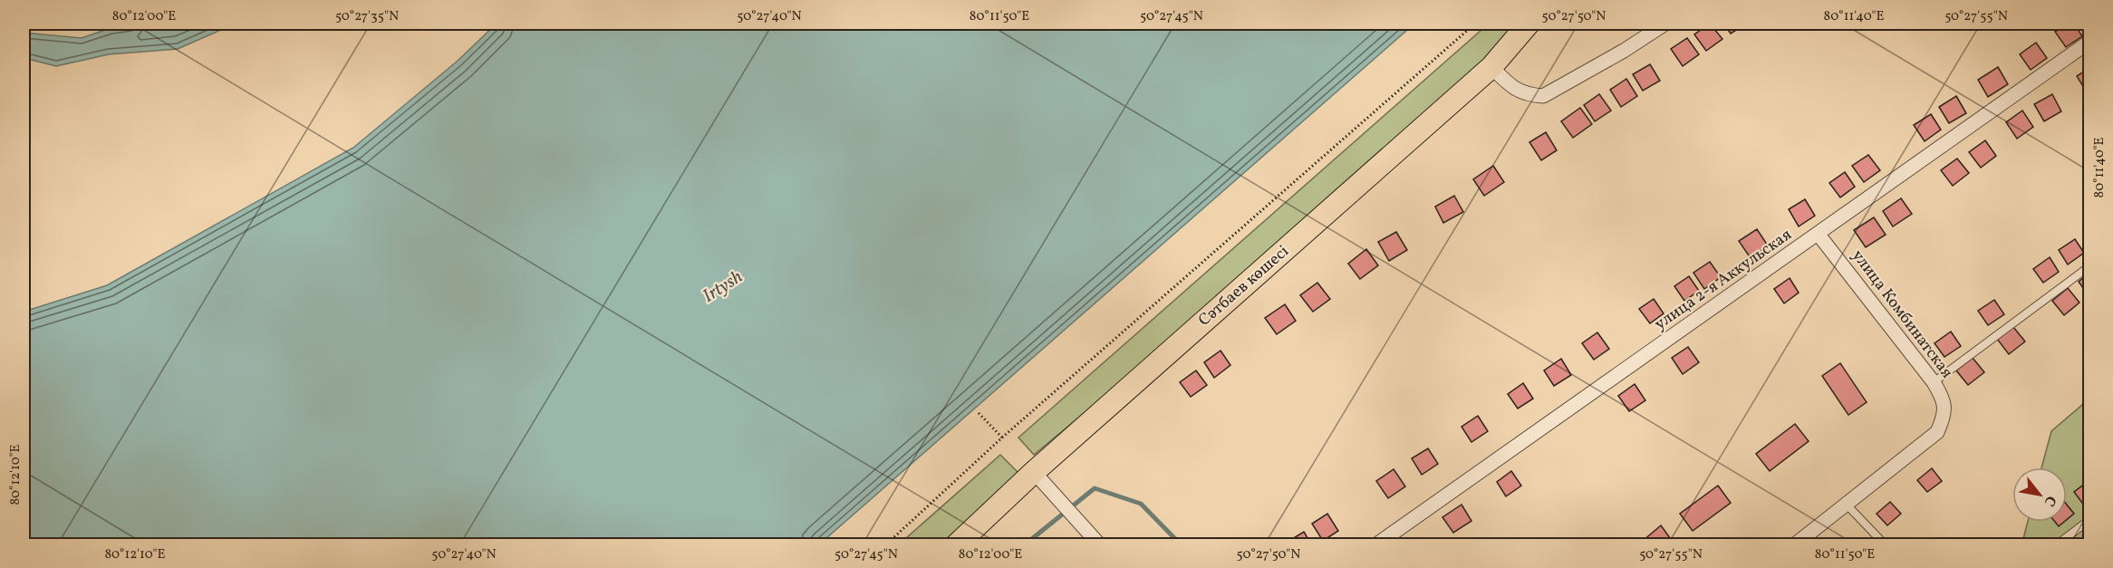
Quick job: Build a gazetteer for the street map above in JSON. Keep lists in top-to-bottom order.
{
  "streets": {
    "main road": ["Сәтбаев көшесі"],
    "street": ["улица 2-я Аккульская", "улица Комбинатская"]
  },
  "crossings": [
    ["улица 2-я Аккульская", "улица Комбинатская"]
  ],
  "water": ["Irtysh"],
  "north": "bottom right",
  "coordinates": [
    "80°12'00\"E",
    "50°27'35\"N",
    "50°27'40\"N",
    "80°11'50\"E",
    "50°27'45\"N",
    "50°27'50\"N",
    "80°11'40\"E",
    "50°27'55\"N",
    "80°12'10\"E"
  ]
}
